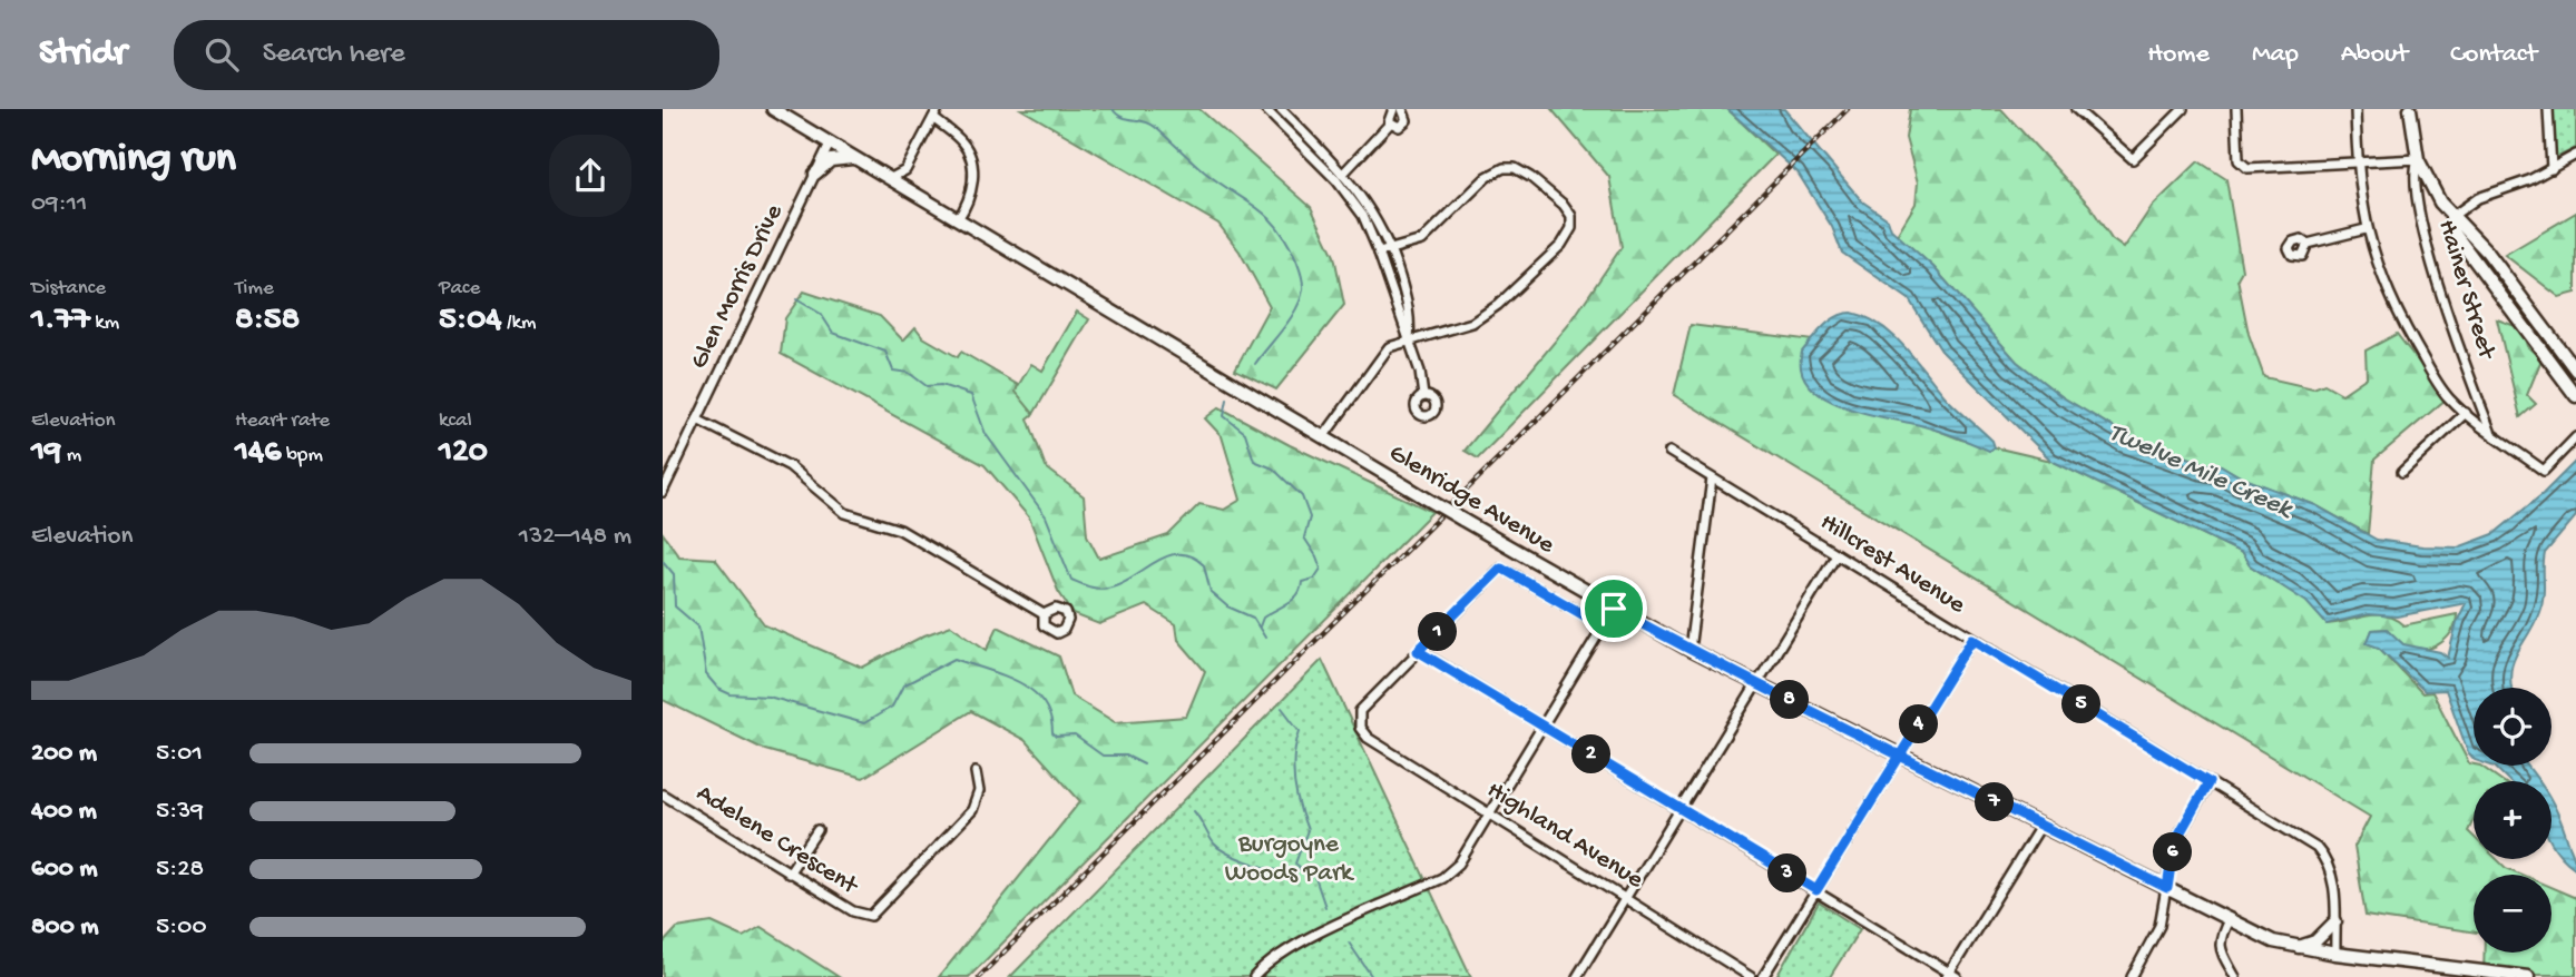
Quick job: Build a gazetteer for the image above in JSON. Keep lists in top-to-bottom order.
{
  "streets": {
    "main road": ["Glenridge Avenue"],
    "street": [
      "Glen Morris Drive",
      "Hainer Street",
      "Hillcrest Avenue",
      "Highland Avenue",
      "Adelene Crescent"
    ]
  },
  "crossings": [
    ["Glen Morris Drive", "Glenridge Avenue"],
    ["Glenridge Avenue", "Hillcrest Avenue"]
  ],
  "water": ["Twelve Mile Creek"],
  "parks": ["Burgoyne Woods Park"],
  "page": {
    "header": "Stridr",
    "search": "Search here",
    "nav": [
      "Home",
      "Map",
      "About",
      "Contact"
    ],
    "heading": ["Morning run", "09:11"],
    "stats": [
      ["Distance", "1.77 km"],
      ["Time", "8:58"],
      ["Pace", "5:04 /km"],
      ["Elevation", "19 m"],
      ["Heart rate", "146 bpm"],
      ["kcal", "120"]
    ],
    "chart": ["Elevation", "132–148 m"],
    "pins": [
      "1",
      "8",
      "5",
      "4",
      "2",
      "7",
      "6",
      "3"
    ],
    "map_buttons": ["+", "−"],
    "list": [
      {
        "name": "200 m",
        "note": "5:01"
      },
      {
        "name": "400 m",
        "note": "5:39"
      },
      {
        "name": "600 m",
        "note": "5:28"
      },
      {
        "name": "800 m",
        "note": "5:00"
      }
    ]
  }
}
